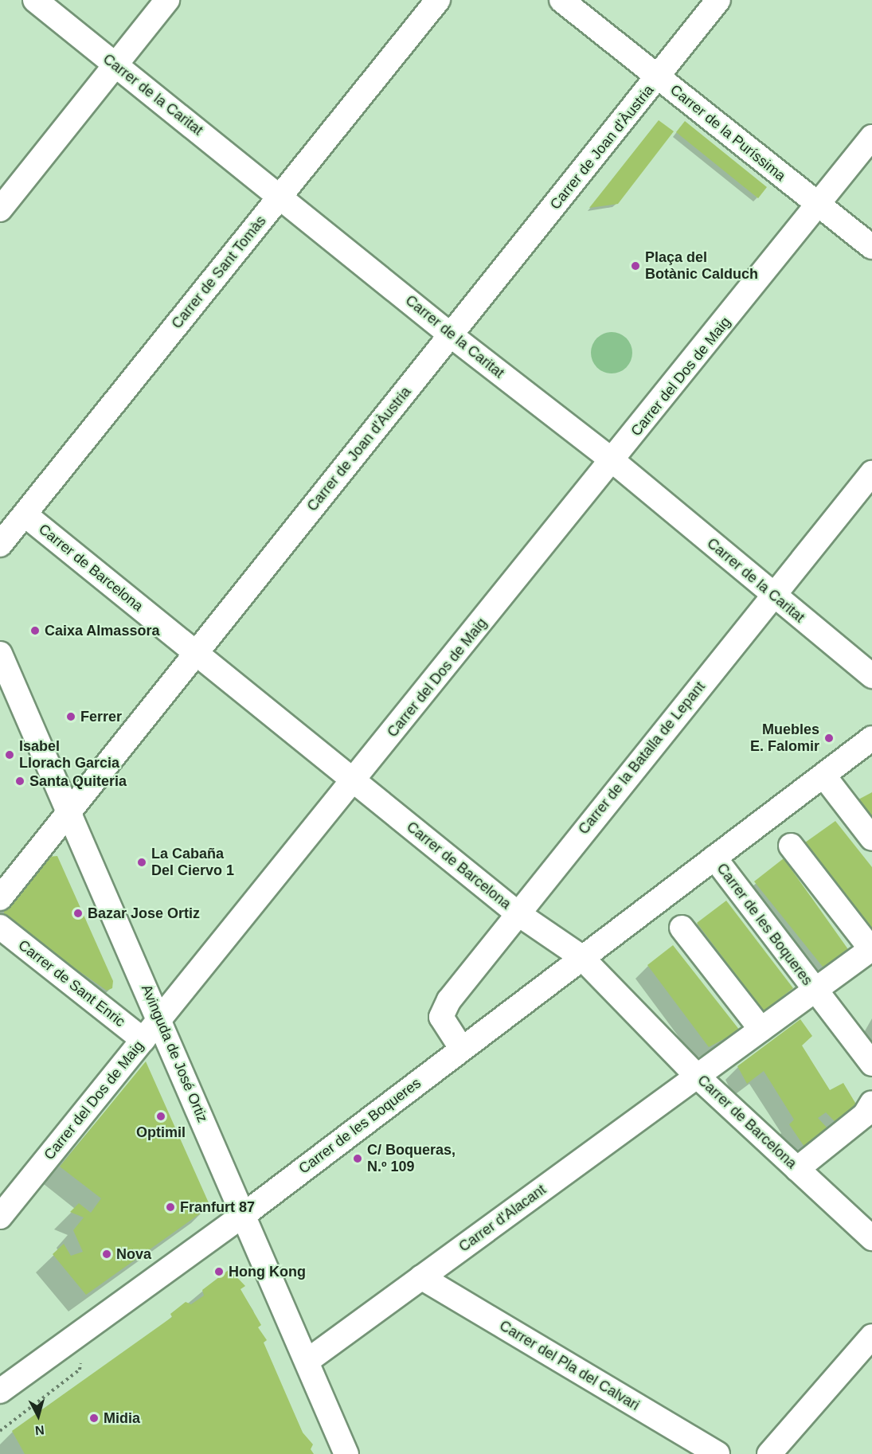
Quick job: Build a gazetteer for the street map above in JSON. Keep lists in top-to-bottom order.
{
  "streets": {
    "street": [
      "Carrer de la Caritat",
      "Carrer de la Puríssima",
      "Carrer de Joan d'Àustria",
      "Carrer de Sant Tomàs",
      "Carrer del Dos de Maig",
      "Carrer de Barcelona",
      "Carrer de la Batalla de Lepant",
      "Carrer de les Boqueres",
      "Carrer de Sant Enric",
      "Avinguda de José Ortiz",
      "Carrer d'Alacant",
      "Carrer del Pla del Calvari"
    ]
  },
  "crossings": [
    ["Carrer de la Caritat", "Carrer de Joan d'Àustria"],
    ["Carrer de la Caritat", "Carrer de Sant Tomàs"],
    ["Carrer de la Caritat", "Carrer del Dos de Maig"],
    ["Carrer de la Caritat", "Carrer de la Batalla de Lepant"],
    ["Carrer de la Puríssima", "Carrer de Joan d'Àustria"],
    ["Carrer de la Puríssima", "Carrer del Dos de Maig"],
    ["Carrer de Joan d'Àustria", "Carrer de Barcelona"],
    ["Carrer de Joan d'Àustria", "Avinguda de José Ortiz"],
    ["Carrer de Sant Tomàs", "Carrer de Barcelona"],
    ["Carrer del Dos de Maig", "Carrer de Barcelona"],
    ["Carrer del Dos de Maig", "Carrer de Sant Enric"],
    ["Carrer del Dos de Maig", "Avinguda de José Ortiz"],
    ["Carrer de Barcelona", "Carrer de la Batalla de Lepant"],
    ["Carrer de Barcelona", "Carrer de les Boqueres"],
    ["Carrer de Barcelona", "Carrer d'Alacant"],
    ["Carrer de la Batalla de Lepant", "Carrer de les Boqueres"],
    ["Carrer de les Boqueres", "Avinguda de José Ortiz"],
    ["Carrer de les Boqueres", "Carrer d'Alacant"],
    ["Avinguda de José Ortiz", "Carrer d'Alacant"],
    ["Carrer d'Alacant", "Carrer del Pla del Calvari"]
  ],
  "places": [
    "Plaça del Botànic Calduch",
    "Caixa Almassora",
    "Ferrer",
    "Muebles E. Falomir",
    "Isabel Llorach Garcia",
    "Santa Quiteria",
    "La Cabaña Del Ciervo 1",
    "Bazar Jose Ortiz",
    "Optimil",
    "C/ Boqueras, N.º 109",
    "Franfurt 87",
    "Nova",
    "Hong Kong",
    "Midia"
  ],
  "north": "bottom"
}
